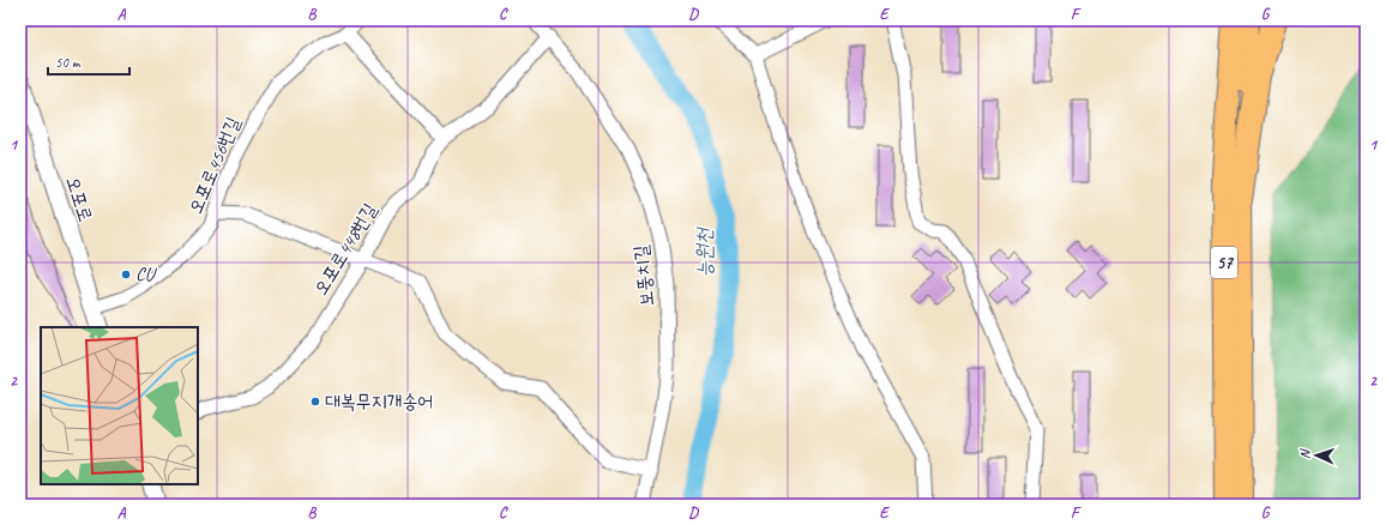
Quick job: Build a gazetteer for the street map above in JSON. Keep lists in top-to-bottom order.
{
  "streets": {
    "highway": ["57"],
    "street": [
      "오포로456번길",
      "오포로",
      "오포로448번길",
      "보뚱치길"
    ]
  },
  "crossings": [
    ["오포로456번길", "오포로"],
    ["오포로448번길", "보뚱치길"]
  ],
  "water": ["능원천"],
  "places": ["CU", "대복무지개송어"],
  "scale_bar": "50 m",
  "north": "left",
  "grid": {
    "columns": [
      "A",
      "B",
      "C",
      "D",
      "E",
      "F",
      "G"
    ],
    "rows": ["1", "2"]
  }
}
